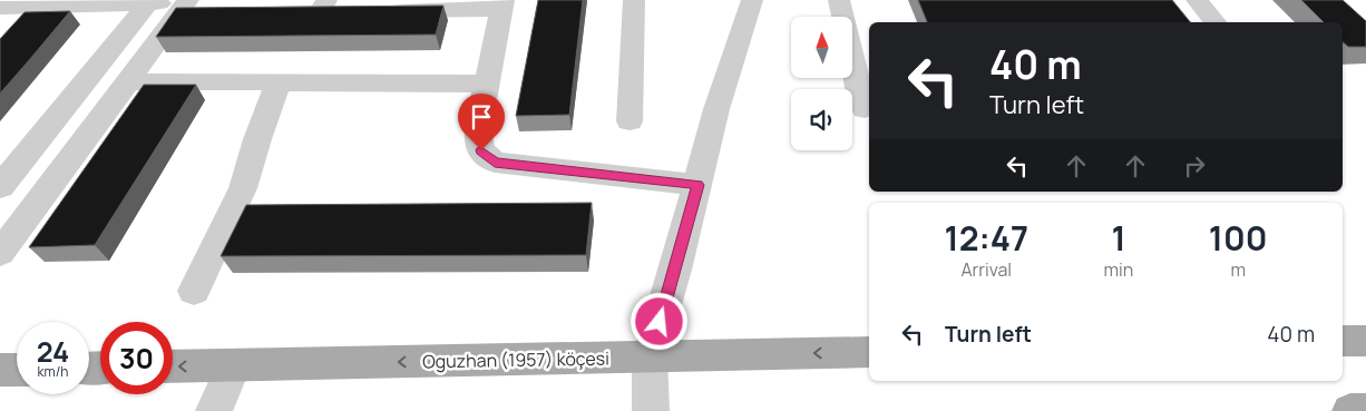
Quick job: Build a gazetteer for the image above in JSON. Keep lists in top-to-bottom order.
{
  "streets": {
    "main road": ["Oguzhan (1957) köçesi"]
  },
  "one_way": ["Oguzhan (1957) köçesi"],
  "north": "top",
  "page": {
    "turn": ["40 m", "Turn left"],
    "eta": [
      "12:47",
      "Arrival",
      "1",
      "min",
      "100",
      "m"
    ],
    "list": [
      {
        "name": "Turn left",
        "value": "40 m"
      }
    ],
    "speed": "24 km/h",
    "limit": "30"
  }
}
